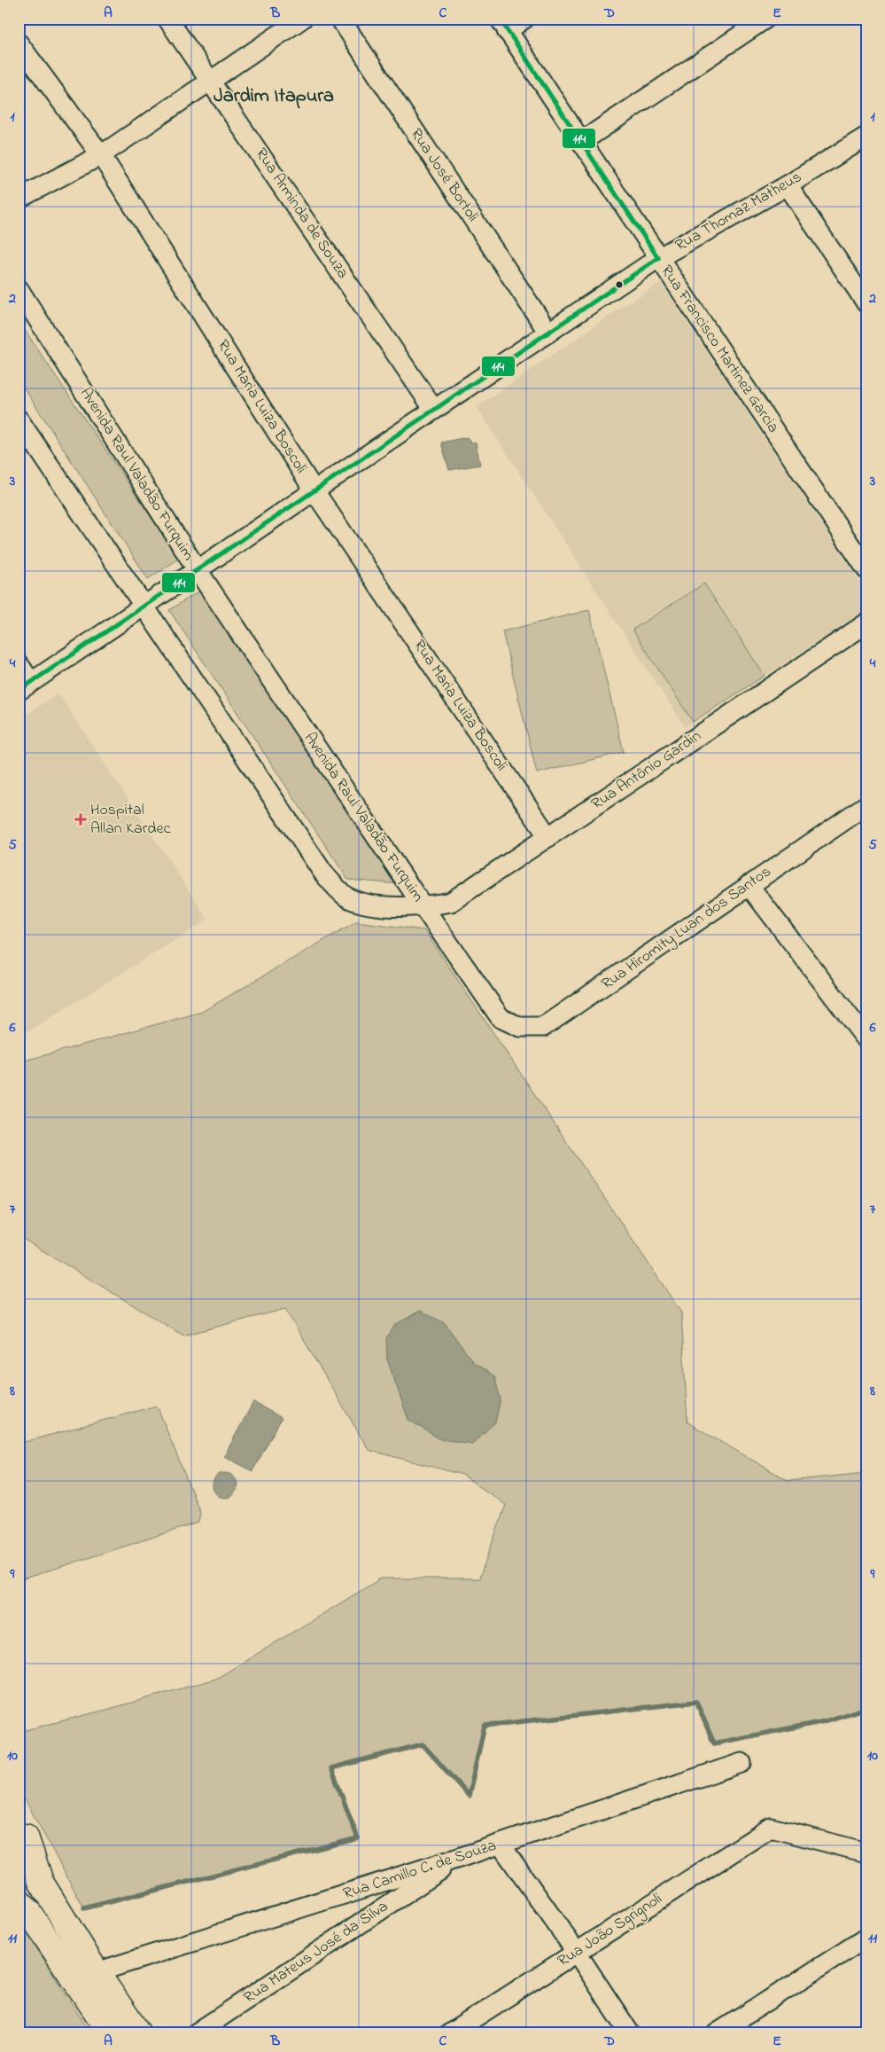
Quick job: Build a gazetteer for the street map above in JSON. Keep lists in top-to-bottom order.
{
  "streets": {
    "street": [
      "Rua José Bortoli",
      "Rua Thomaz Matheus",
      "Rua Arminda de Souza",
      "Rua Francisco Martinez Garcia",
      "Rua Maria Luiza Boscoli",
      "Avenida Raul Valadão Furquim",
      "Rua Antônio Gardin",
      "Rua Hiromity Luan dos Santos",
      "Rua Camillo C. de Souza",
      "Rua João Sgrignoli",
      "Rua Mateus José da Silva"
    ]
  },
  "crossings": [
    ["Rua José Bortoli", "Rua Thomaz Matheus"],
    ["Rua Thomaz Matheus", "Rua Arminda de Souza"],
    ["Rua Thomaz Matheus", "Rua Francisco Martinez Garcia"],
    ["Rua Thomaz Matheus", "Rua Maria Luiza Boscoli"],
    ["Rua Thomaz Matheus", "Avenida Raul Valadão Furquim"],
    ["Rua Maria Luiza Boscoli", "Rua Antônio Gardin"],
    ["Avenida Raul Valadão Furquim", "Rua Antônio Gardin"],
    ["Avenida Raul Valadão Furquim", "Rua Hiromity Luan dos Santos"],
    ["Rua Antônio Gardin", "Rua Hiromity Luan dos Santos"],
    ["Rua Camillo C. de Souza", "Rua Mateus José da Silva"]
  ],
  "districts": ["Jardim Itapura"],
  "places": {
    "health": ["Hospital Allan Kardec"]
  },
  "lines": ["transit line 114"],
  "grid": {
    "columns": [
      "A",
      "B",
      "C",
      "D",
      "E"
    ],
    "rows": [
      "1",
      "2",
      "3",
      "4",
      "5",
      "6",
      "7",
      "8",
      "9",
      "10",
      "11"
    ]
  }
}
